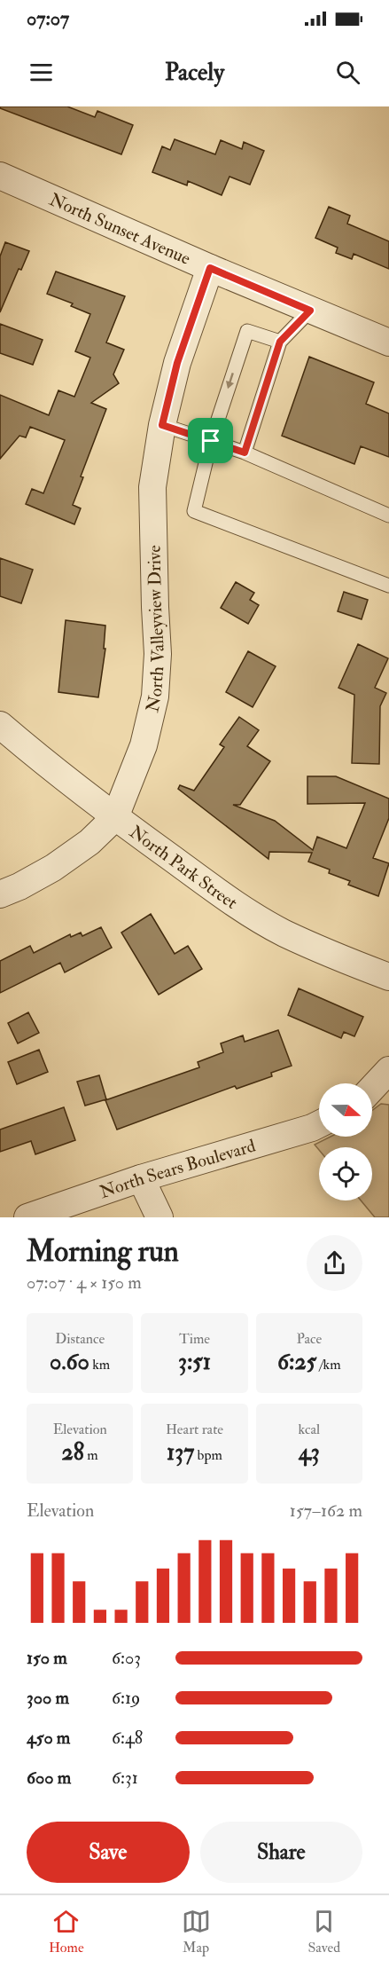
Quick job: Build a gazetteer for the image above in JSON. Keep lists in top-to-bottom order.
{
  "streets": {
    "street": [
      "North Sunset Avenue",
      "North Valleyview Drive",
      "North Park Street",
      "North Sears Boulevard"
    ]
  },
  "crossings": [
    ["North Sunset Avenue", "North Valleyview Drive"],
    ["North Valleyview Drive", "North Park Street"]
  ],
  "north": "right",
  "page": {
    "status": "07:07",
    "header": "Pacely",
    "heading": ["Morning run", "07:07 · 4 × 150 m"],
    "stats": [
      ["Distance", "0.60 km"],
      ["Time", "3:51"],
      ["Pace", "6:25 /km"],
      ["Elevation", "28 m"],
      ["Heart rate", "137 bpm"],
      ["kcal", "43"]
    ],
    "chart": ["Elevation", "157–162 m"],
    "list": [
      {
        "name": "150 m",
        "note": "6:03"
      },
      {
        "name": "300 m",
        "note": "6:19"
      },
      {
        "name": "450 m",
        "note": "6:48"
      },
      {
        "name": "600 m",
        "note": "6:31"
      }
    ],
    "buttons": ["Save", "Share"],
    "tabs": ["Home", "Map", "Saved"]
  }
}
